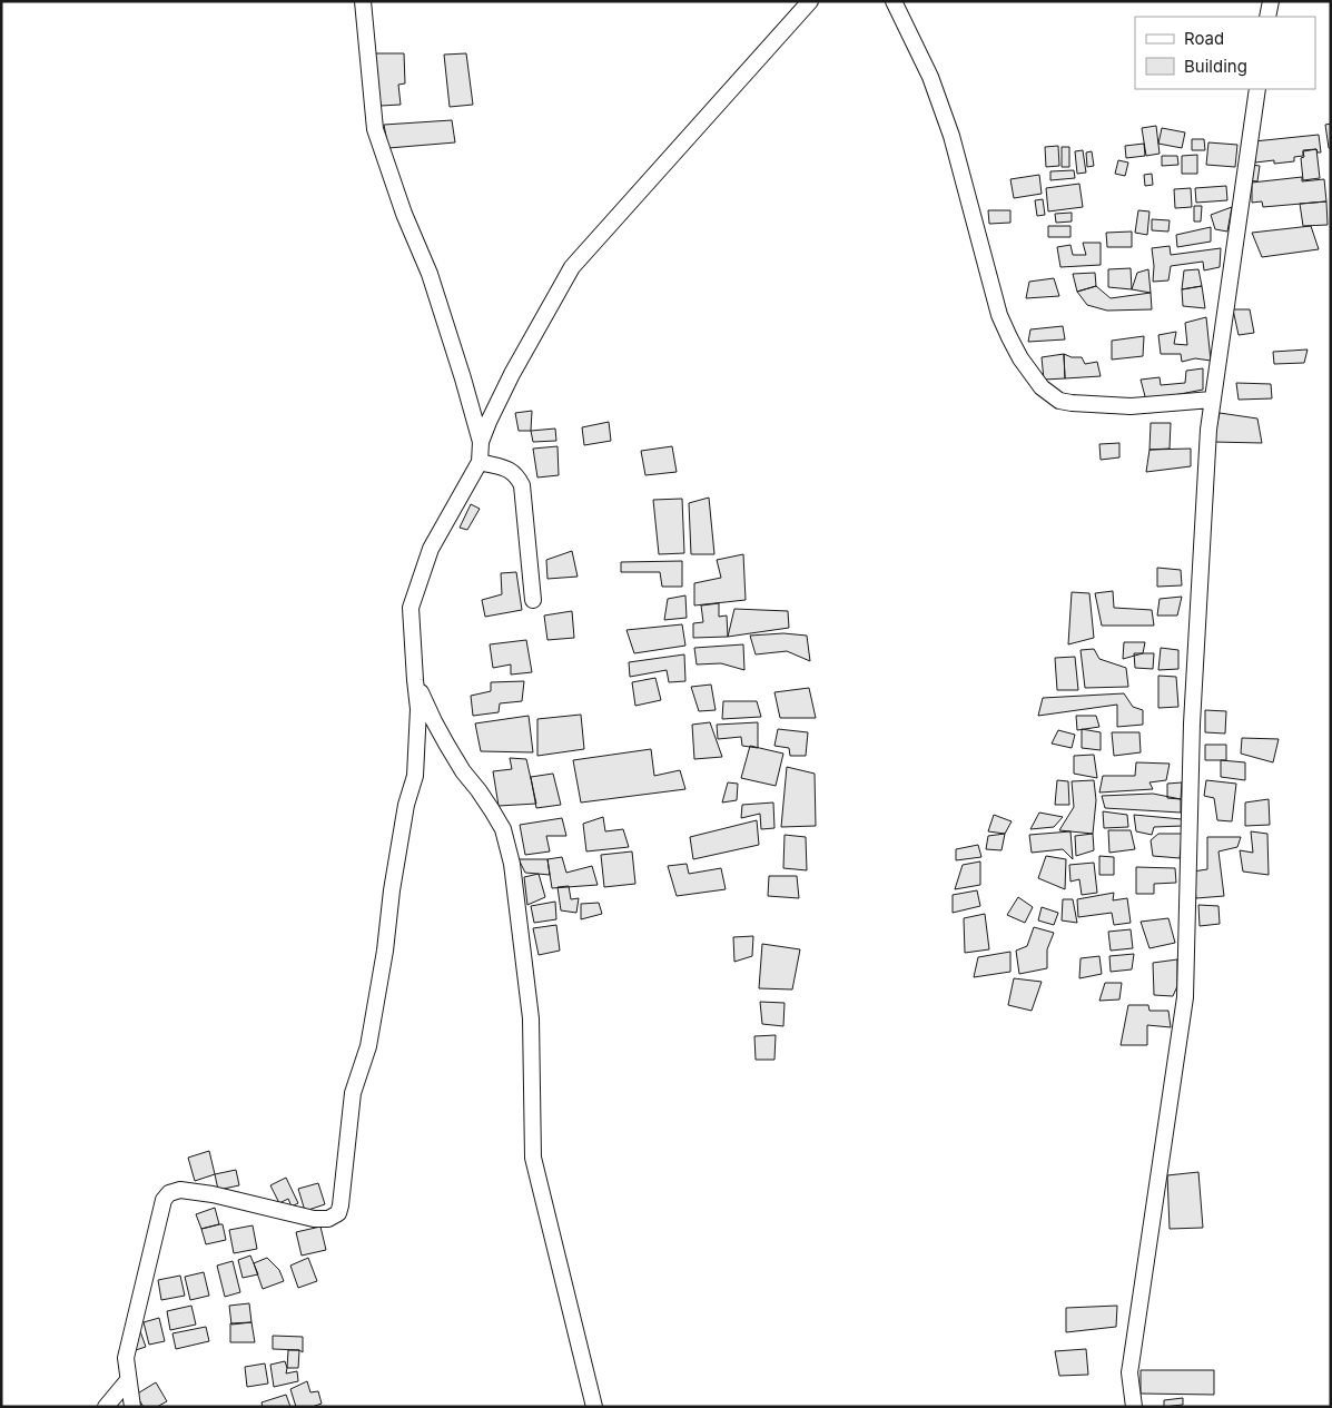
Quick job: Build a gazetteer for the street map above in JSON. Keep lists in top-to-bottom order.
{
  "legend": ["Road", "Building"]
}
